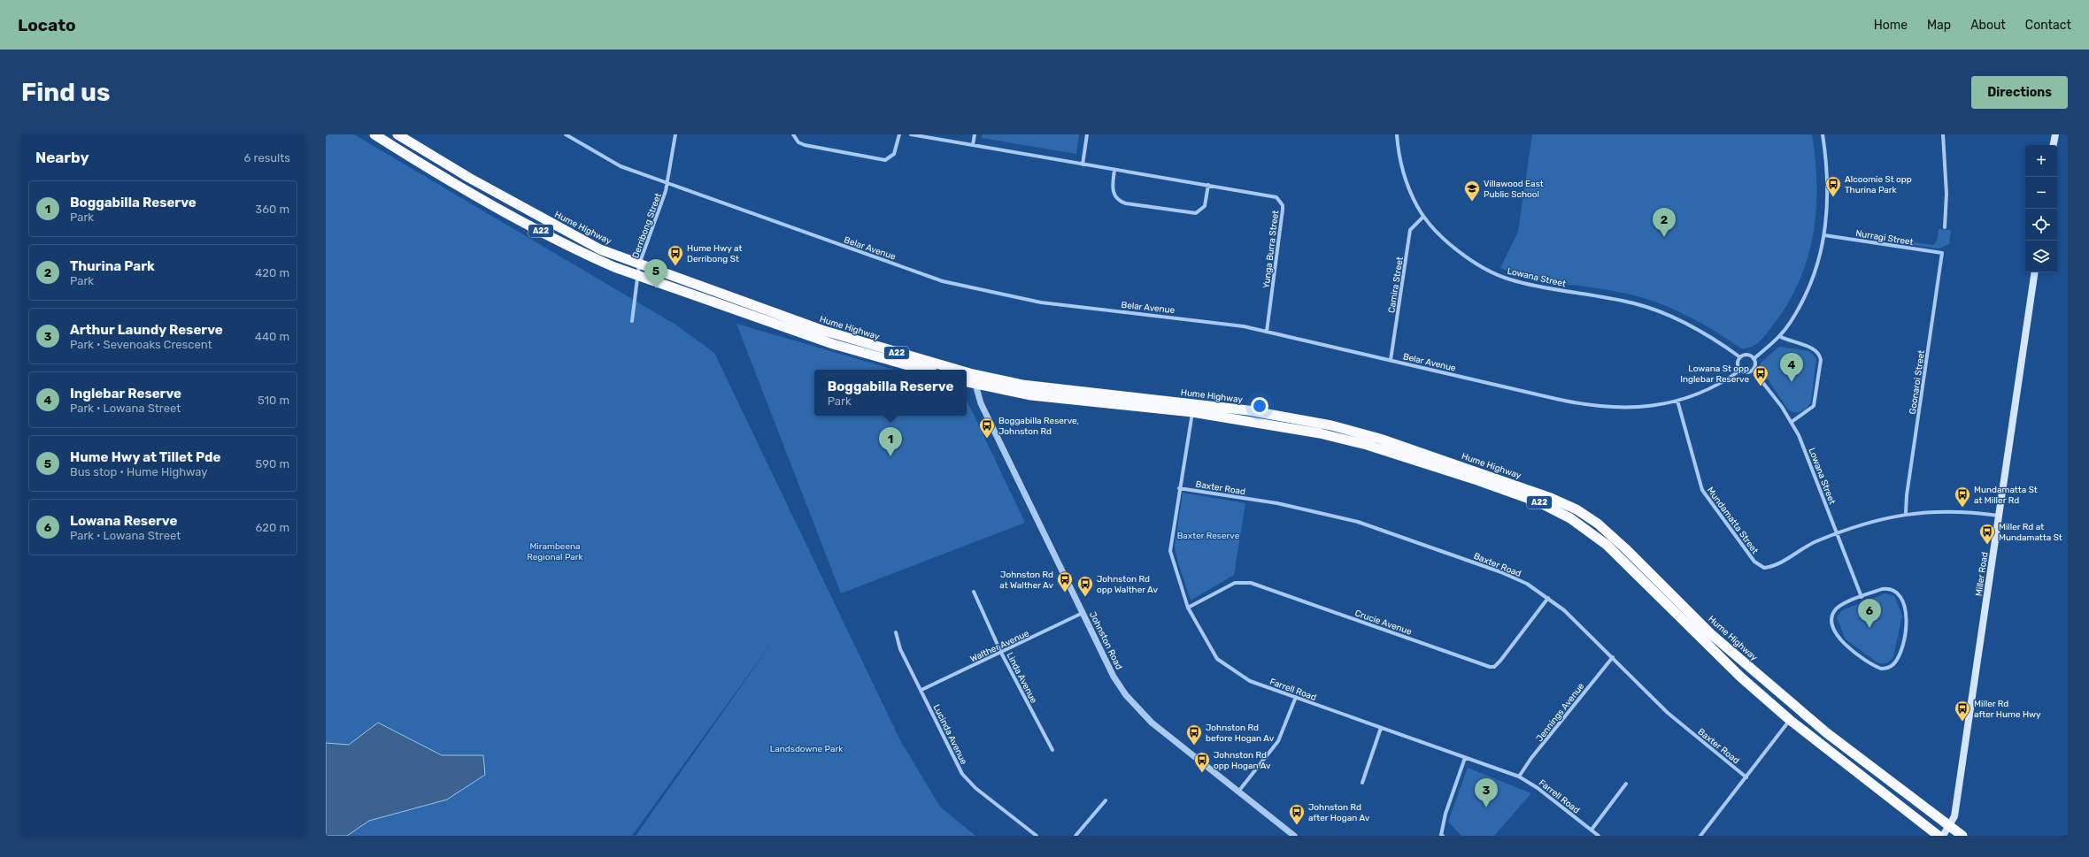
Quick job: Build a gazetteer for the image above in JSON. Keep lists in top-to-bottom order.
{
  "streets": {
    "highway": ["Hume Highway", "A22"],
    "main road": ["Miller Road"],
    "street": [
      "Derribong Street",
      "Nurragi Street",
      "Belar Avenue",
      "Yunga Burra Street",
      "Lowana Street",
      "Camira Street",
      "Goonaroi Street",
      "Baxter Road",
      "Mundamatta Street",
      "Crucie Avenue",
      "Johnston Road",
      "Walther Avenue",
      "Linda Avenue",
      "Farrell Road",
      "Jennings Avenue",
      "Lucinda Avenue"
    ]
  },
  "crossings": [
    ["Derribong Street", "Hume Highway"],
    ["Derribong Street", "A22"],
    ["Derribong Street", "Belar Avenue"],
    ["Hume Highway", "Miller Road"],
    ["Hume Highway", "Johnston Road"],
    ["Hume Highway", "Farrell Road"],
    ["Nurragi Street", "Goonaroi Street"],
    ["Belar Avenue", "Yunga Burra Street"],
    ["Belar Avenue", "Lowana Street"],
    ["Belar Avenue", "Camira Street"],
    ["Belar Avenue", "Mundamatta Street"],
    ["Lowana Street", "Camira Street"],
    ["Lowana Street", "Mundamatta Street"],
    ["Goonaroi Street", "Mundamatta Street"],
    ["Baxter Road", "Crucie Avenue"],
    ["Baxter Road", "Farrell Road"],
    ["Baxter Road", "Jennings Avenue"],
    ["Mundamatta Street", "Miller Road"],
    ["Crucie Avenue", "Farrell Road"],
    ["Johnston Road", "Walther Avenue"],
    ["Walther Avenue", "Linda Avenue"],
    ["Walther Avenue", "Lucinda Avenue"],
    ["Farrell Road", "Jennings Avenue"]
  ],
  "parks": ["Baxter Reserve", "Mirambeena Regional Park", "Landsdowne Park"],
  "places": {
    "bus stop": [
      "Alcoomie St opp Thurina Park",
      "Hume Hwy at Derribong St",
      "Lowana St opp Inglebar Reserve",
      "Boggabilla Reserve, Johnston Rd",
      "Mundamatta St at Miller Rd",
      "Miller Rd at Mundamatta St",
      "Johnston Rd at Walther Av",
      "Johnston Rd opp Walther Av",
      "Miller Rd after Hume Hwy",
      "Johnston Rd before Hogan Av",
      "Johnston Rd opp Hogan Av",
      "Johnston Rd after Hogan Av"
    ],
    "school or university": ["Villawood East Public School"]
  },
  "page": {
    "header": "Locato",
    "nav": [
      "Home",
      "Map",
      "About",
      "Contact"
    ],
    "buttons": "Directions",
    "title": "Find us",
    "heading": ["Nearby", "6 results"],
    "map_buttons": ["+", "−"],
    "list": [
      {
        "mark": "1",
        "name": "Boggabilla Reserve",
        "note": "Park",
        "value": "360 m"
      },
      {
        "mark": "2",
        "name": "Thurina Park",
        "note": "Park",
        "value": "420 m"
      },
      {
        "mark": "3",
        "name": "Arthur Laundy Reserve",
        "note": "Park · Sevenoaks Crescent",
        "value": "440 m"
      },
      {
        "mark": "4",
        "name": "Inglebar Reserve",
        "note": "Park · Lowana Street",
        "value": "510 m"
      },
      {
        "mark": "5",
        "name": "Hume Hwy at Tillet Pde",
        "note": "Bus stop · Hume Highway",
        "value": "590 m"
      },
      {
        "mark": "6",
        "name": "Lowana Reserve",
        "note": "Park · Lowana Street",
        "value": "620 m"
      }
    ],
    "pins": [
      "2",
      "5",
      "4",
      "1",
      "6",
      "3"
    ],
    "popup": ["Boggabilla Reserve", "Park"]
  }
}
